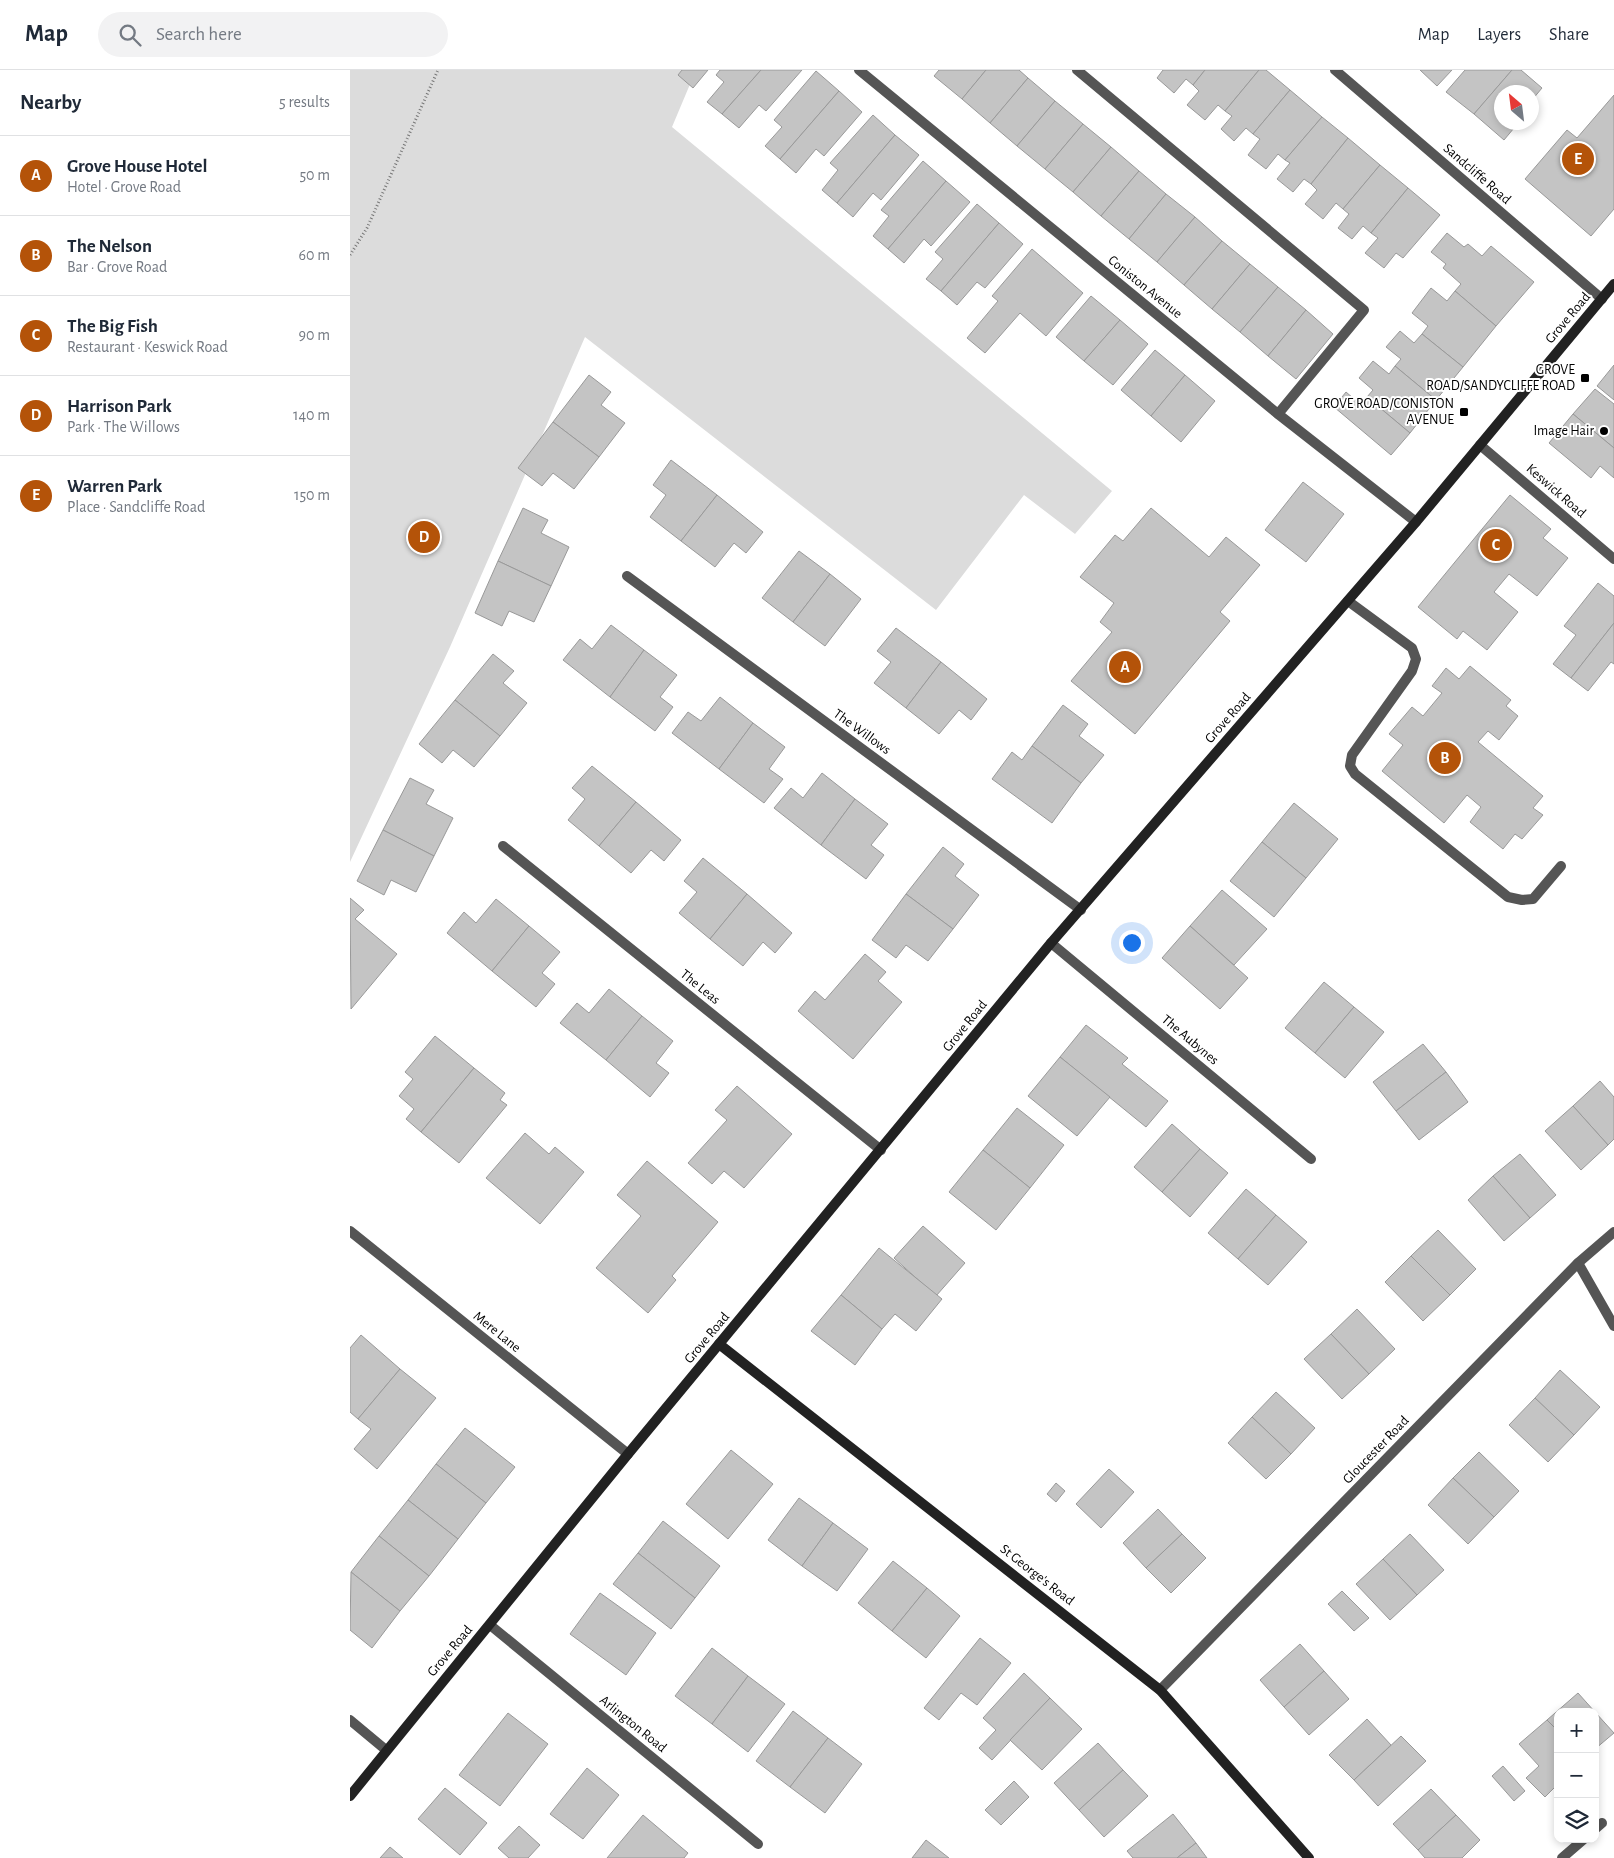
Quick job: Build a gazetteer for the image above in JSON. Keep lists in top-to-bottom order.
{
  "streets": {
    "street": [
      "Sandcliffe Road",
      "Coniston Avenue",
      "Grove Road",
      "Keswick Road",
      "The Willows",
      "The Leas",
      "The Aubynes",
      "Mere Lane",
      "Gloucester Road",
      "St George's Road",
      "Arlington Road"
    ]
  },
  "crossings": [
    ["Sandcliffe Road", "Grove Road"],
    ["Coniston Avenue", "Grove Road"],
    ["Grove Road", "Keswick Road"],
    ["Grove Road", "The Willows"],
    ["Grove Road", "The Leas"],
    ["Grove Road", "The Aubynes"],
    ["Grove Road", "Mere Lane"],
    ["Grove Road", "St George's Road"],
    ["Grove Road", "Arlington Road"],
    ["Gloucester Road", "St George's Road"]
  ],
  "places": {
    "transit": ["GROVE ROAD/SANDYCLIFFE ROAD", "GROVE ROAD/CONISTON AVENUE"],
    "other": ["Image Hair"]
  },
  "north": "top left",
  "page": {
    "header": "Map",
    "search": "Search here",
    "nav": ["Map", "Layers", "Share"],
    "heading": ["Nearby", "5 results"],
    "list": [
      {
        "mark": "A",
        "name": "Grove House Hotel",
        "note": "Hotel · Grove Road",
        "value": "50 m"
      },
      {
        "mark": "B",
        "name": "The Nelson",
        "note": "Bar · Grove Road",
        "value": "60 m"
      },
      {
        "mark": "C",
        "name": "The Big Fish",
        "note": "Restaurant · Keswick Road",
        "value": "90 m"
      },
      {
        "mark": "D",
        "name": "Harrison Park",
        "note": "Park · The Willows",
        "value": "140 m"
      },
      {
        "mark": "E",
        "name": "Warren Park",
        "note": "Place · Sandcliffe Road",
        "value": "150 m"
      }
    ],
    "pins": [
      "E",
      "D",
      "C",
      "A",
      "B"
    ],
    "map_buttons": ["+", "−"]
  }
}
